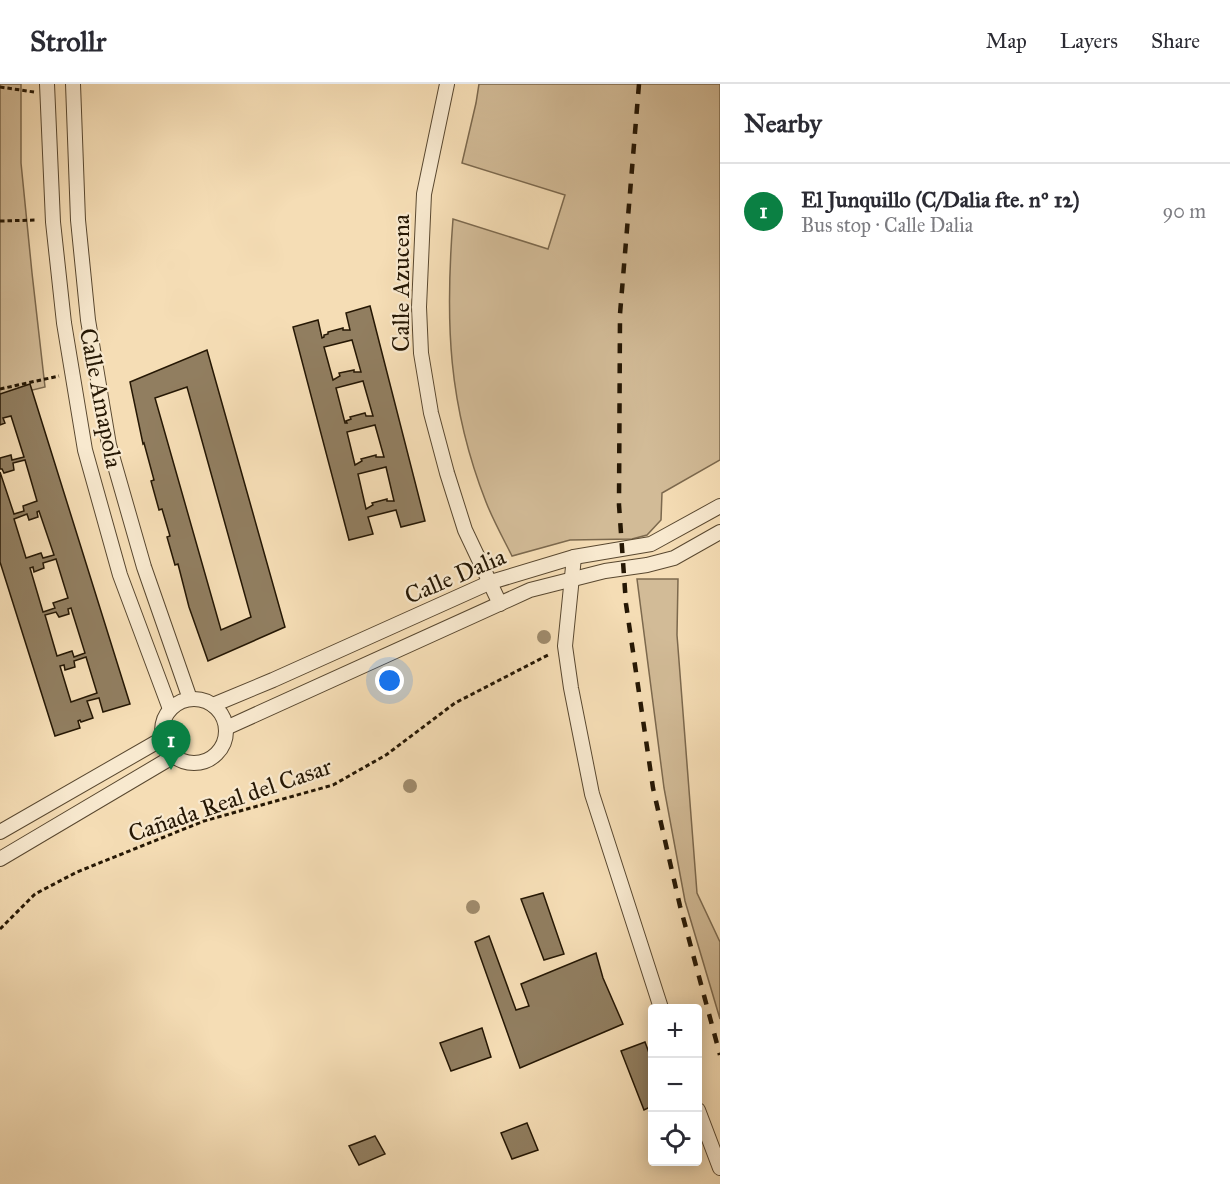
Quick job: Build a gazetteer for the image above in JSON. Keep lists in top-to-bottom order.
{
  "streets": {
    "street": ["Calle Azucena", "Calle Amapola", "Calle Dalia"],
    "path": ["Cañada Real del Casar"]
  },
  "crossings": [
    ["Calle Azucena", "Calle Dalia"],
    ["Calle Amapola", "Calle Dalia"]
  ],
  "page": {
    "header": "Strollr",
    "nav": ["Map", "Layers", "Share"],
    "heading": "Nearby",
    "list": [
      {
        "mark": "1",
        "name": "El Junquillo (C/Dalia fte. nº 12)",
        "note": "Bus stop · Calle Dalia",
        "value": "90 m"
      }
    ],
    "pins": "1",
    "map_buttons": ["+", "−"]
  }
}
